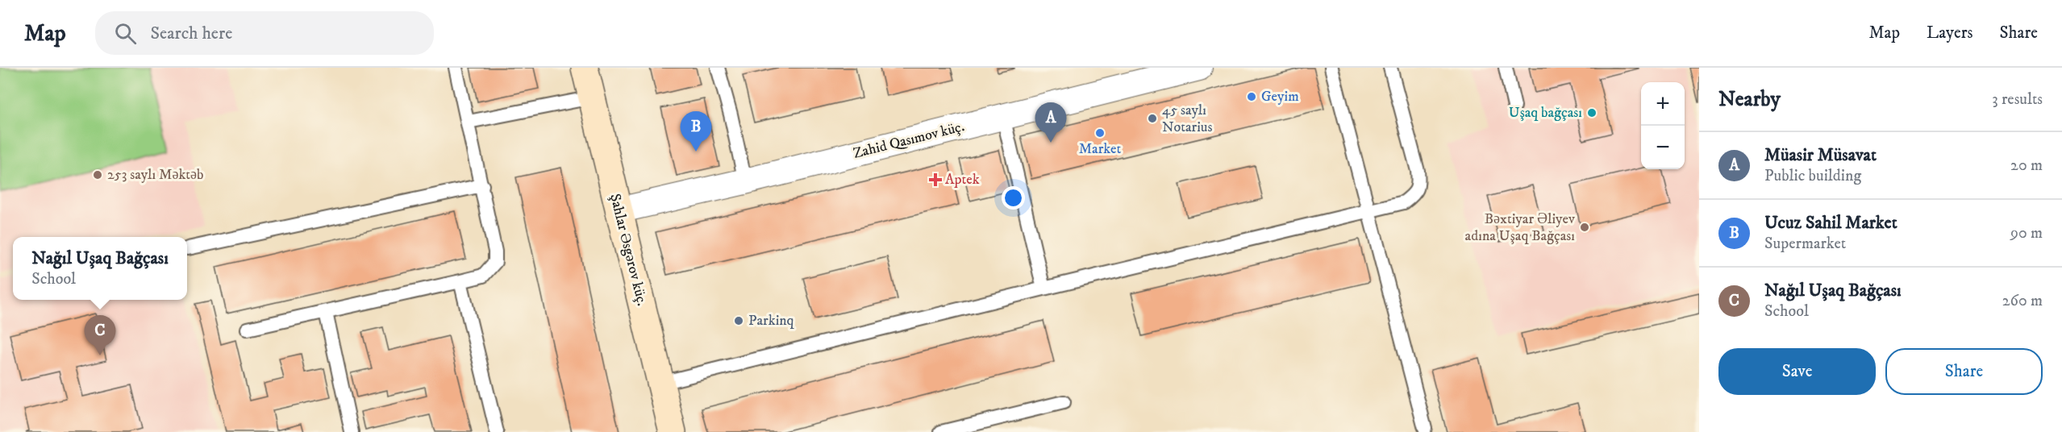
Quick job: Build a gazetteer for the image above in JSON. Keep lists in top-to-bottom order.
{
  "streets": {
    "street": ["Zahid Qasımov küç.", "Şahlar Əsgərov küç."]
  },
  "crossings": [
    ["Zahid Qasımov küç.", "Şahlar Əsgərov küç."]
  ],
  "places": {
    "other": [
      "Geyim",
      "Uşaq bağçası",
      "45 saylı Notarius",
      "Market",
      "253 saylı Məktəb",
      "Bəxtiyar Əliyev adına Uşaq Bağçası",
      "Parkinq"
    ],
    "health": ["Aptek"]
  },
  "page": {
    "header": "Map",
    "search": "Search here",
    "nav": ["Map", "Layers", "Share"],
    "heading": ["Nearby", "3 results"],
    "map_buttons": ["+", "−"],
    "pins": ["A", "B", "C"],
    "list": [
      {
        "mark": "A",
        "name": "Müasir Müsavat",
        "note": "Public building",
        "value": "20 m"
      },
      {
        "mark": "B",
        "name": "Ucuz Sahil Market",
        "note": "Supermarket",
        "value": "90 m"
      },
      {
        "mark": "C",
        "name": "Nağıl Uşaq Bağçası",
        "note": "School",
        "value": "260 m"
      }
    ],
    "popup": ["Nağıl Uşaq Bağçası", "School"],
    "buttons": ["Save", "Share"]
  }
}
